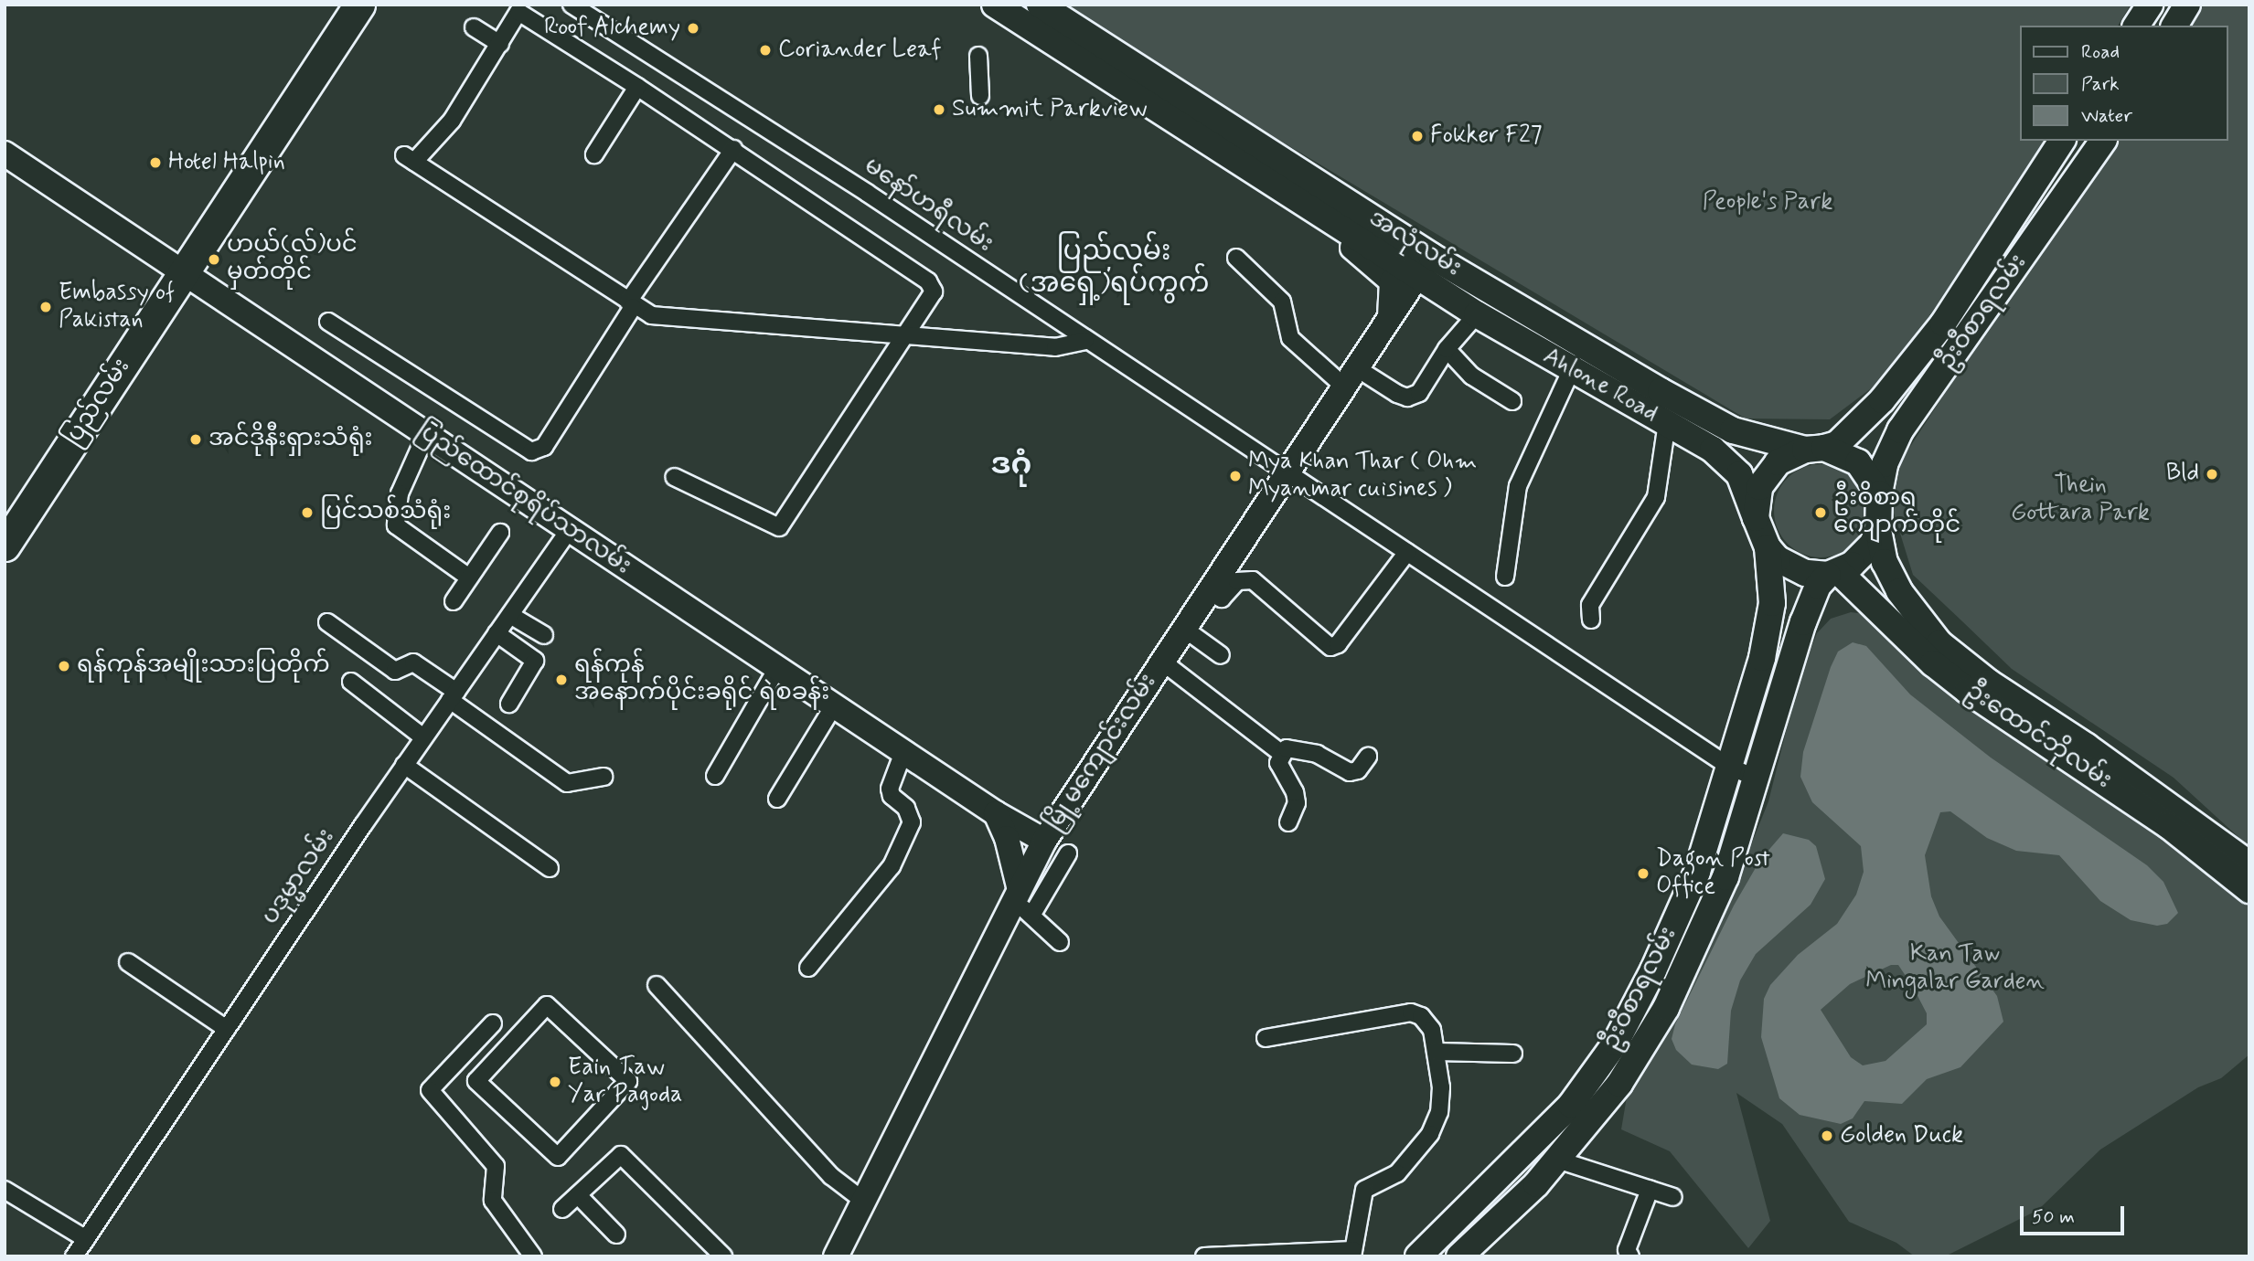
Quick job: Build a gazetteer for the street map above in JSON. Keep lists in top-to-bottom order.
{
  "streets": {
    "highway": ["ပြည်လမ်း"],
    "main road": [
      "အလုံလမ်း",
      "ဦးဝီစာရလမ်း",
      "Ahlone Road",
      "ဦးထောင်ဘိုလမ်း"
    ],
    "street": [
      "မနော်ဟရီလမ်း",
      "ပြည်ထောင်စုရိပ်သာလမ်း",
      "မြို့မကျောင်းလမ်း",
      "ပဒုမ္မာလမ်း"
    ]
  },
  "crossings": [
    ["မနော်ဟရီလမ်း", "ဦးဝီစာရလမ်း"],
    ["မနော်ဟရီလမ်း", "မြို့မကျောင်းလမ်း"],
    ["အလုံလမ်း", "ဦးဝီစာရလမ်း"],
    ["အလုံလမ်း", "Ahlone Road"],
    ["အလုံလမ်း", "ဦးထောင်ဘိုလမ်း"],
    ["အလုံလမ်း", "မြို့မကျောင်းလမ်း"],
    ["ဦးဝီစာရလမ်း", "Ahlone Road"],
    ["ဦးဝီစာရလမ်း", "ဦးထောင်ဘိုလမ်း"],
    ["Ahlone Road", "ဦးထောင်ဘိုလမ်း"],
    ["Ahlone Road", "မြို့မကျောင်းလမ်း"],
    ["ပြည်လမ်း", "ပြည်ထောင်စုရိပ်သာလမ်း"],
    ["ပြည်ထောင်စုရိပ်သာလမ်း", "မြို့မကျောင်းလမ်း"],
    ["ပြည်ထောင်စုရိပ်သာလမ်း", "ပဒုမ္မာလမ်း"]
  ],
  "districts": ["ပြည်လမ်း (အရှေ့)ရပ်ကွက်", "ဒဂုံ"],
  "parks": ["People's Park", "Thein Gottara Park", "Kan Taw Mingalar Garden"],
  "places": [
    "Roof Alchemy",
    "Coriander Leaf",
    "Summit Parkview",
    "Fokker F27",
    "Hotel Halpin",
    "ဟယ်(လ်)ပင် မှတ်တိုင်",
    "Embassy of Pakistan",
    "အင်ဒိုနီးရှားသံရုံး",
    "Bld",
    "Mya Khan Thar ( Ohm Myanmar cuisines )",
    "ပြင်သစ်သံရုံး",
    "ဦးဝိစာရ ကျောက်တိုင်",
    "ရန်ကုန်အမျိုးသားပြတိုက်",
    "ရန်ကုန် အနောက်ပိုင်းခရိုင် ရဲစခန်း",
    "Dagon Post Office",
    "Eain Taw Yar Pagoda",
    "Golden Duck"
  ],
  "legend": ["Road", "Park", "Water"],
  "scale_bar": "50 m"
}
